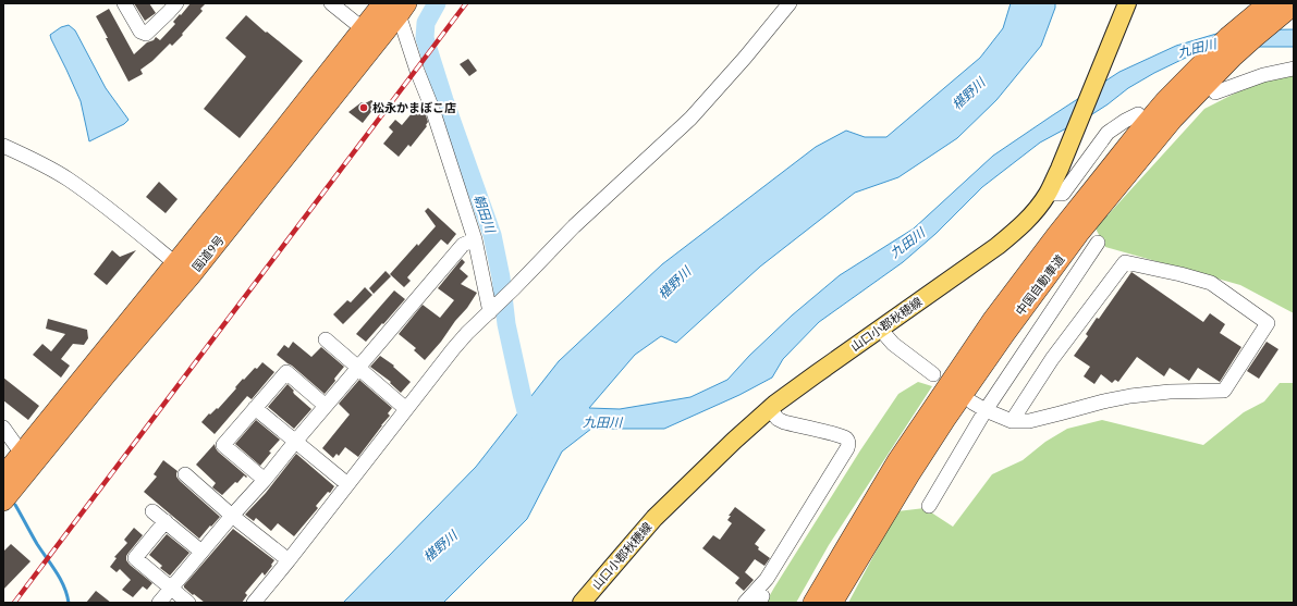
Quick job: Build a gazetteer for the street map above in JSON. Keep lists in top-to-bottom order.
{
  "streets": {
    "highway": ["国道9号", "中国自動車道"],
    "main road": ["山口小郡秋穂線"]
  },
  "water": ["九田川", "椹野川", "朝田川"],
  "places": ["松永かまぼこ店"]
}
